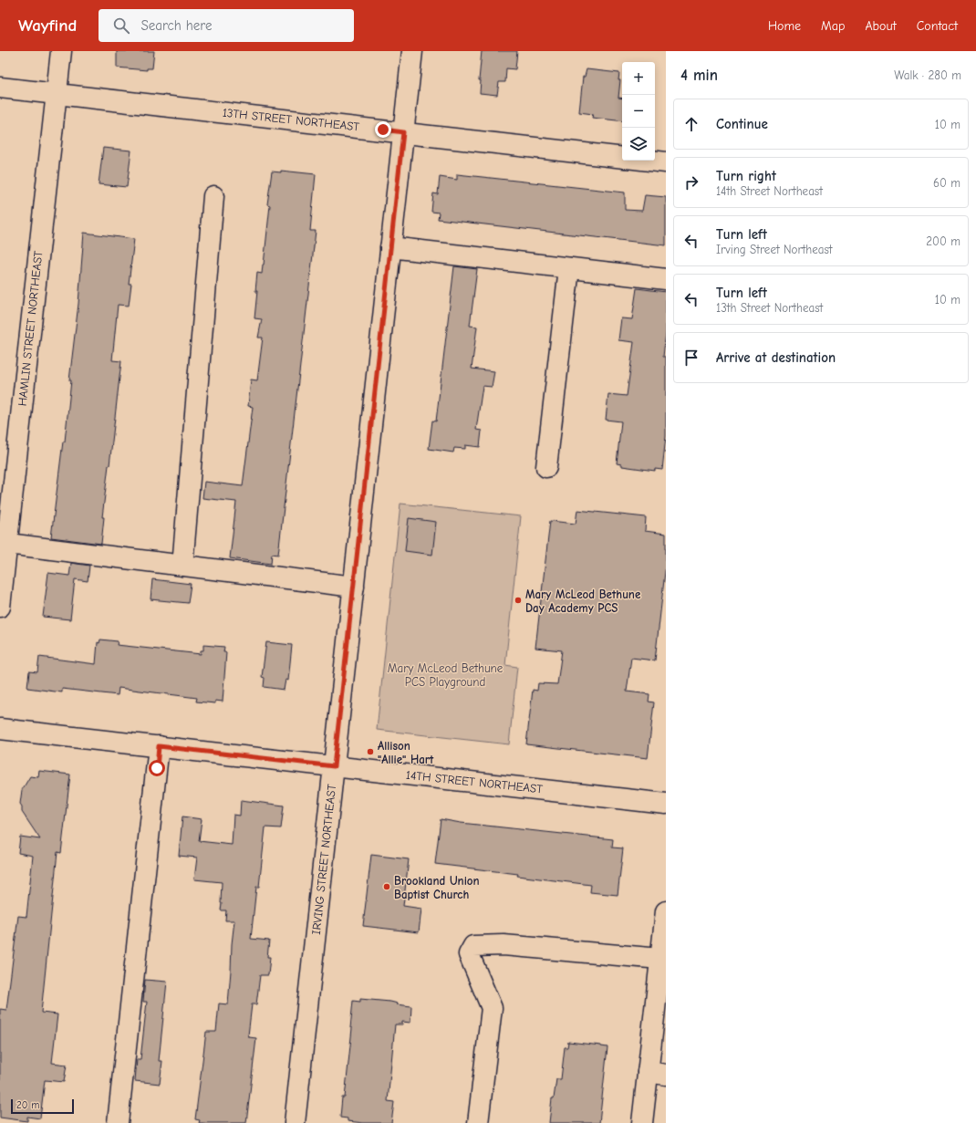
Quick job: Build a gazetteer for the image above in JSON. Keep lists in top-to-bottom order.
{
  "streets": {
    "street": [
      "13TH STREET NORTHEAST",
      "HAMLIN STREET NORTHEAST",
      "14TH STREET NORTHEAST",
      "IRVING STREET NORTHEAST"
    ]
  },
  "crossings": [
    ["13TH STREET NORTHEAST", "HAMLIN STREET NORTHEAST"],
    ["13TH STREET NORTHEAST", "IRVING STREET NORTHEAST"],
    ["14TH STREET NORTHEAST", "IRVING STREET NORTHEAST"]
  ],
  "parks": ["Mary McLeod Bethune PCS Playground"],
  "places": ["Mary McLeod Bethune Day Academy PCS", "Allison \"Allie\" Hart", "Brookland Union Baptist Church"],
  "scale_bar": "20 m",
  "page": {
    "header": "Wayfind",
    "search": "Search here",
    "nav": [
      "Home",
      "Map",
      "About",
      "Contact"
    ],
    "heading": ["4 min", "Walk · 280 m"],
    "map_buttons": ["+", "−"],
    "list": [
      ["Continue", "10 m"],
      ["Turn right", "14th Street Northeast", "60 m"],
      ["Turn left", "Irving Street Northeast", "200 m"],
      ["Turn left", "13th Street Northeast", "10 m"],
      "Arrive at destination"
    ],
    "scale": "20 m"
  }
}
